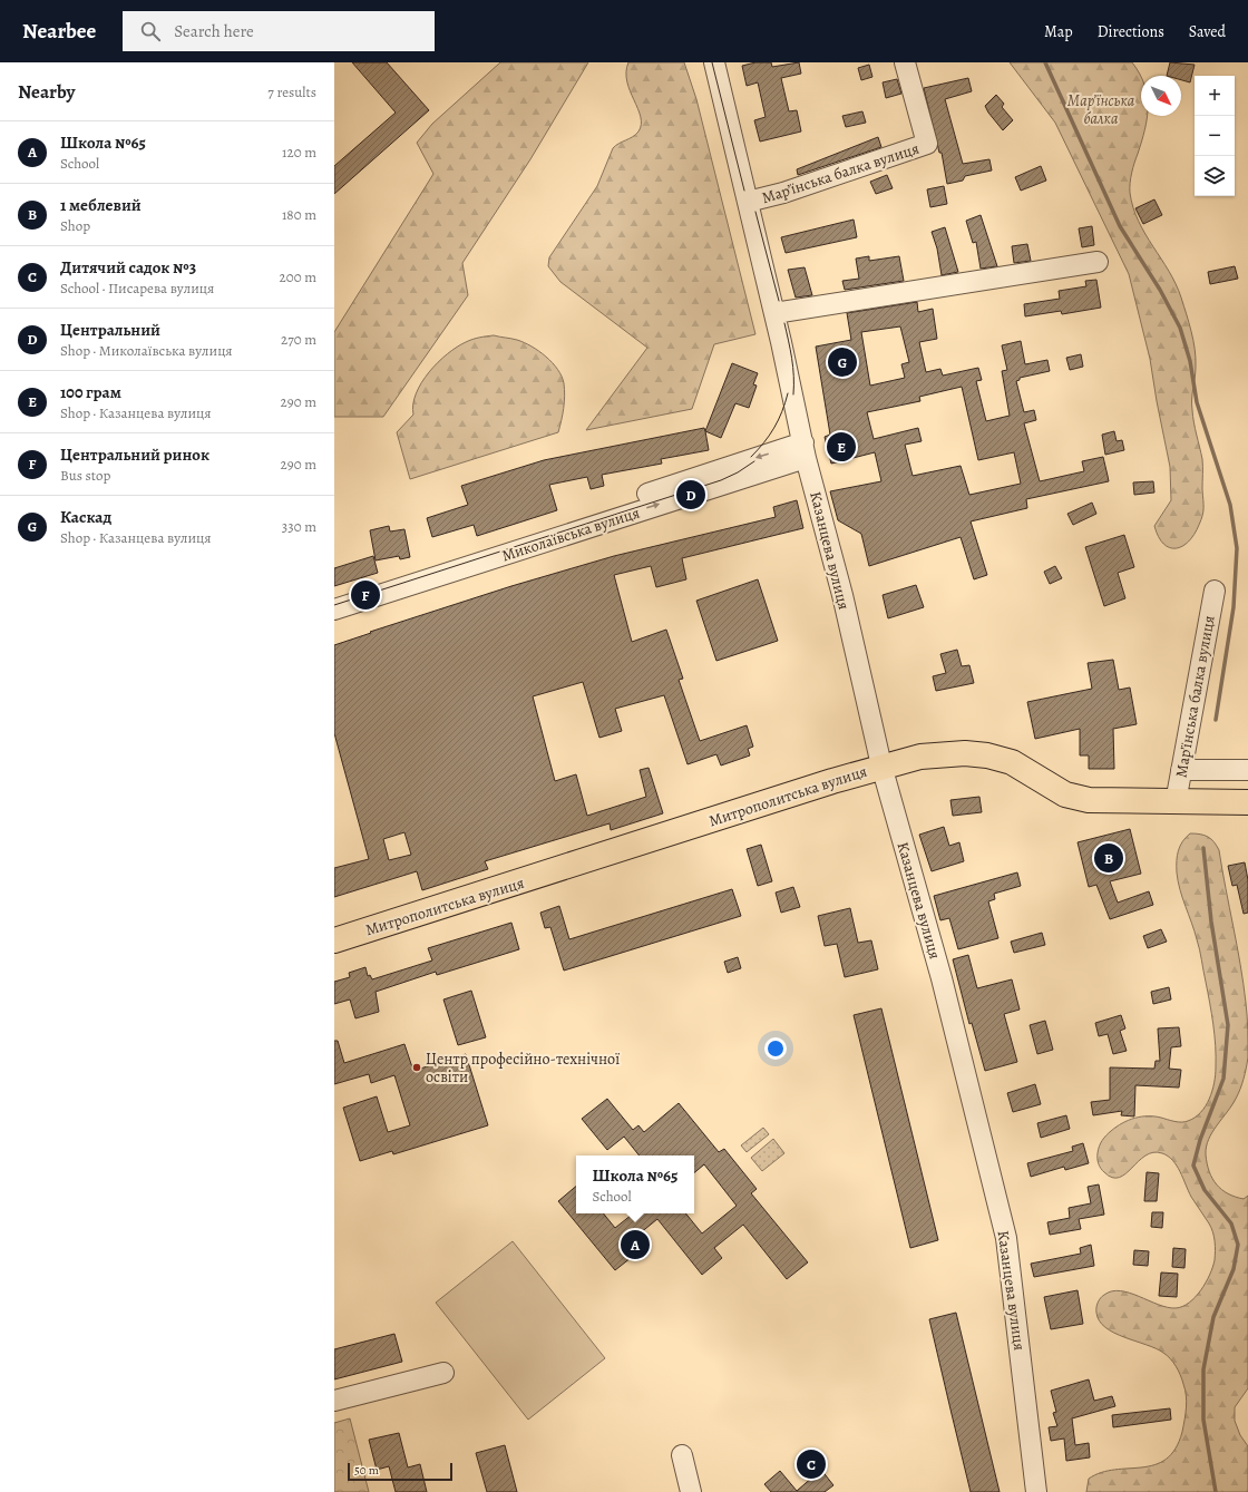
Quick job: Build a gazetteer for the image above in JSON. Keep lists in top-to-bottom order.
{
  "streets": {
    "main road": ["Митрополитська вулиця"],
    "street": ["Мар’їнська балка вулиця", "Миколаївська вулиця", "Казанцева вулиця"]
  },
  "crossings": [
    ["Мар’їнська балка вулиця", "Казанцева вулиця"],
    ["Мар’їнська балка вулиця", "Митрополитська вулиця"],
    ["Миколаївська вулиця", "Казанцева вулиця"],
    ["Казанцева вулиця", "Митрополитська вулиця"]
  ],
  "parks": ["Мар’їнська балка"],
  "places": ["Центр професійно-технічної освіти"],
  "scale_bar": "50 m",
  "north": "bottom right",
  "page": {
    "header": "Nearbee",
    "search": "Search here",
    "nav": ["Map", "Directions", "Saved"],
    "heading": ["Nearby", "7 results"],
    "map_buttons": ["+", "−"],
    "list": [
      {
        "mark": "A",
        "name": "Школа №65",
        "note": "School",
        "value": "120 m"
      },
      {
        "mark": "B",
        "name": "1 меблевий",
        "note": "Shop",
        "value": "180 m"
      },
      {
        "mark": "C",
        "name": "Дитячий садок №3",
        "note": "School · Писарева вулиця",
        "value": "200 m"
      },
      {
        "mark": "D",
        "name": "Центральний",
        "note": "Shop · Миколаївська вулиця",
        "value": "270 m"
      },
      {
        "mark": "E",
        "name": "100 грам",
        "note": "Shop · Казанцева вулиця",
        "value": "290 m"
      },
      {
        "mark": "F",
        "name": "Центральний ринок",
        "note": "Bus stop",
        "value": "290 m"
      },
      {
        "mark": "G",
        "name": "Каскад",
        "note": "Shop · Казанцева вулиця",
        "value": "330 m"
      }
    ],
    "pins": [
      "G",
      "E",
      "D",
      "F",
      "B",
      "A",
      "C"
    ],
    "popup": ["Школа №65", "School"],
    "scale": "50 m"
  }
}
